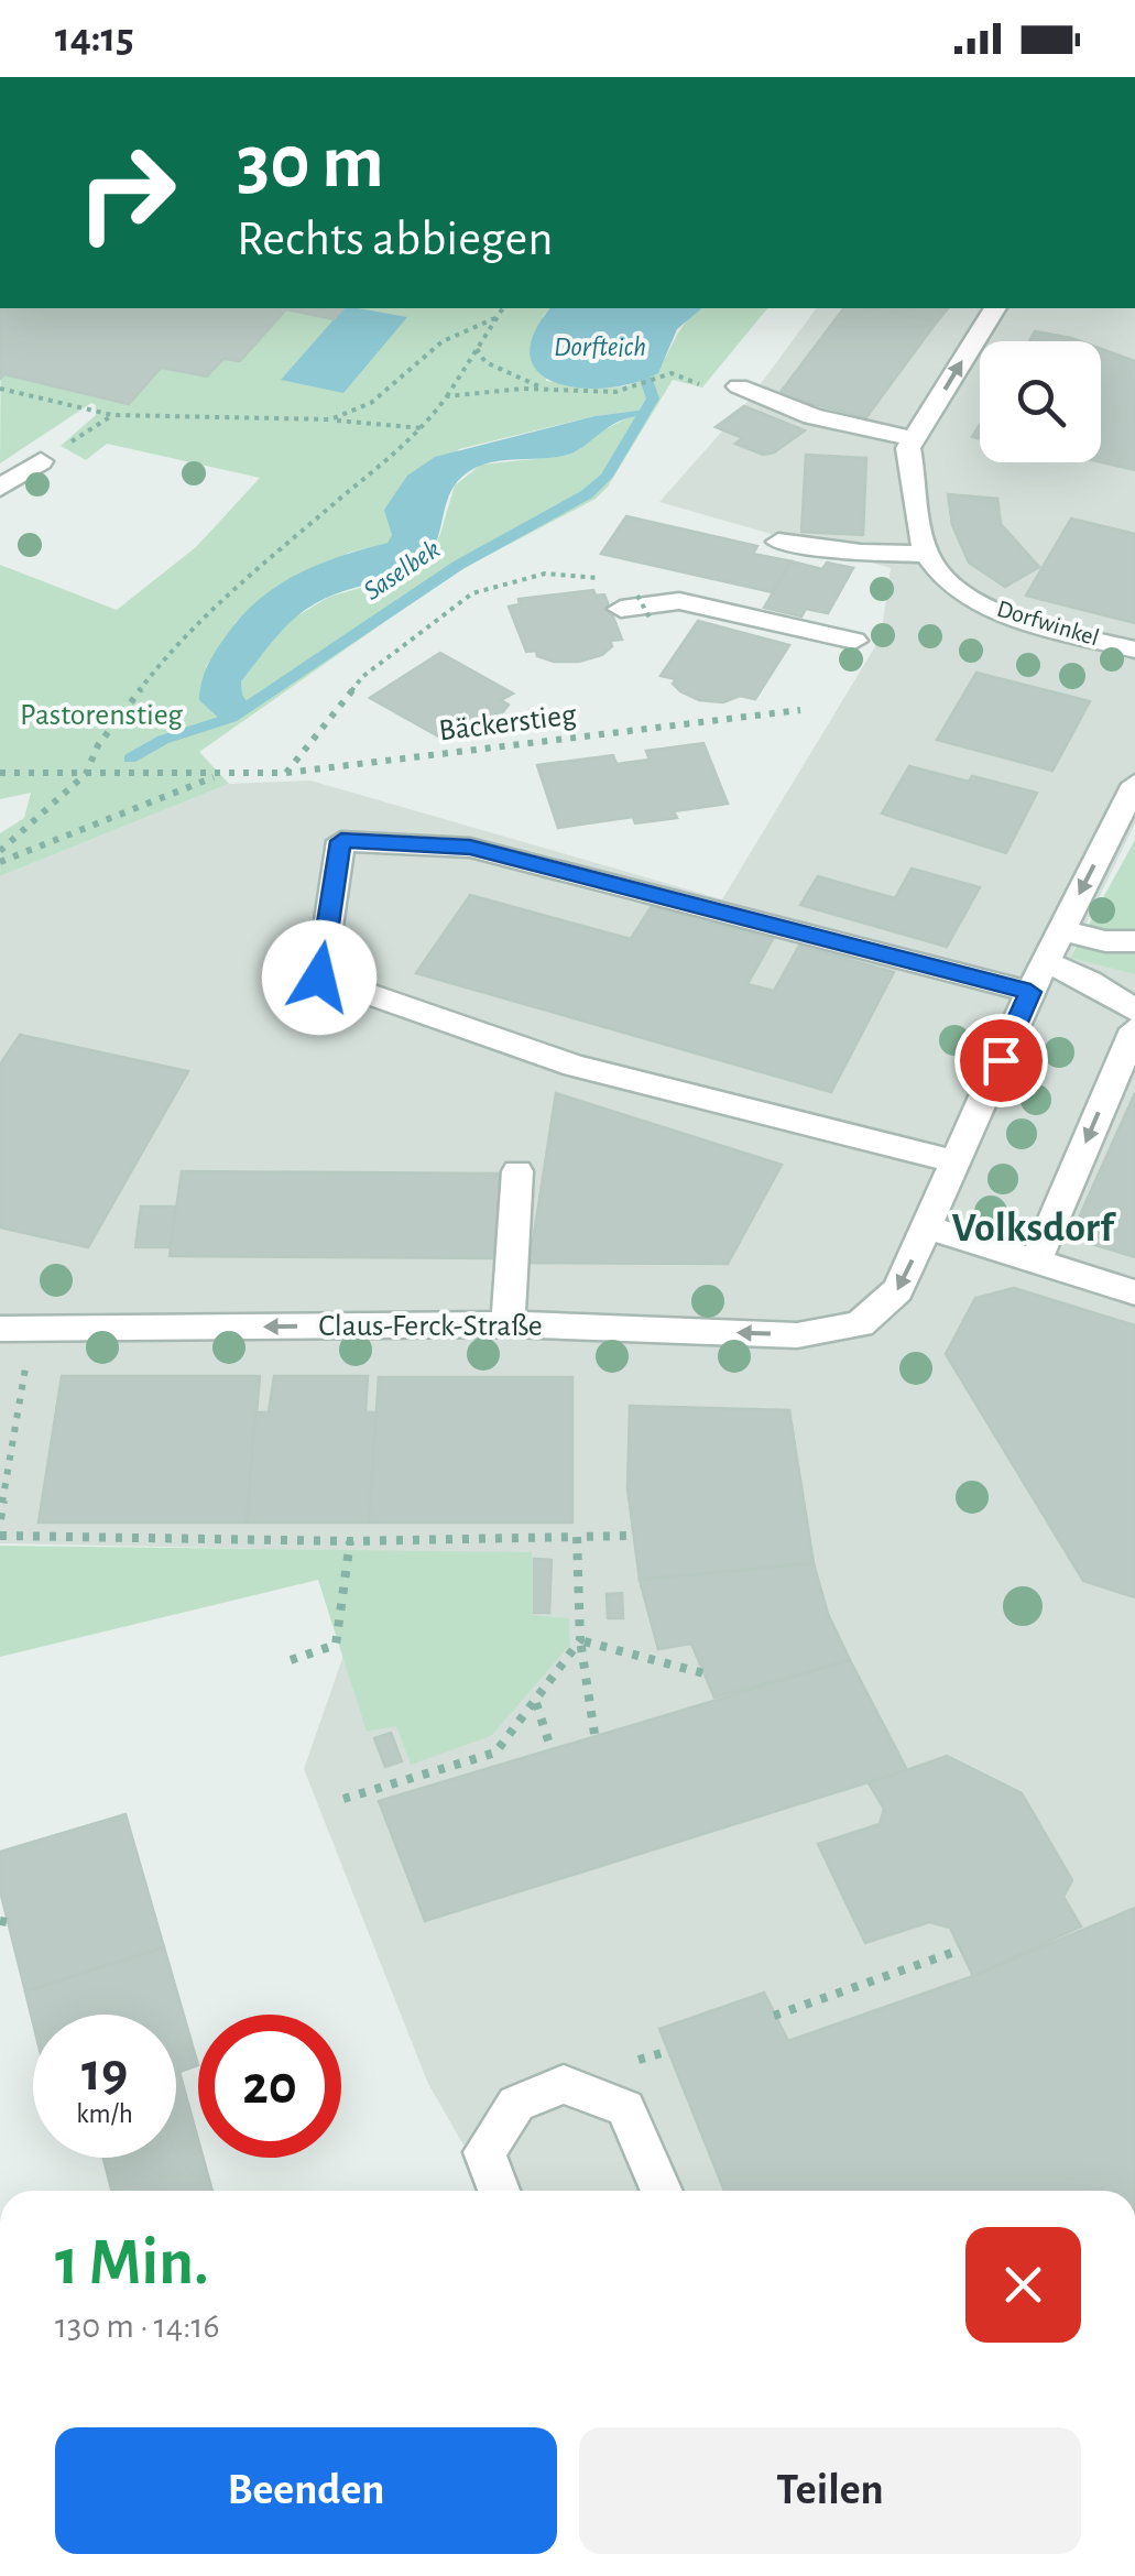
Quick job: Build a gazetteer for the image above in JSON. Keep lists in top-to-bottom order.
{
  "streets": {
    "street": ["Dorfwinkel", "Claus-Ferck-Straße"],
    "path": ["Bäckerstieg"]
  },
  "one_way": ["Claus-Ferck-Straße"],
  "districts": ["Volksdorf"],
  "water": ["Dorfteich", "Saselbek"],
  "parks": ["Pastorenstieg"],
  "page": {
    "status": "14:15",
    "turn": ["30 m", "Rechts abbiegen"],
    "speed": "19 km/h",
    "limit": "20",
    "heading": ["1 Min.", "130 m · 14:16"],
    "buttons": ["Beenden", "Teilen"]
  }
}
